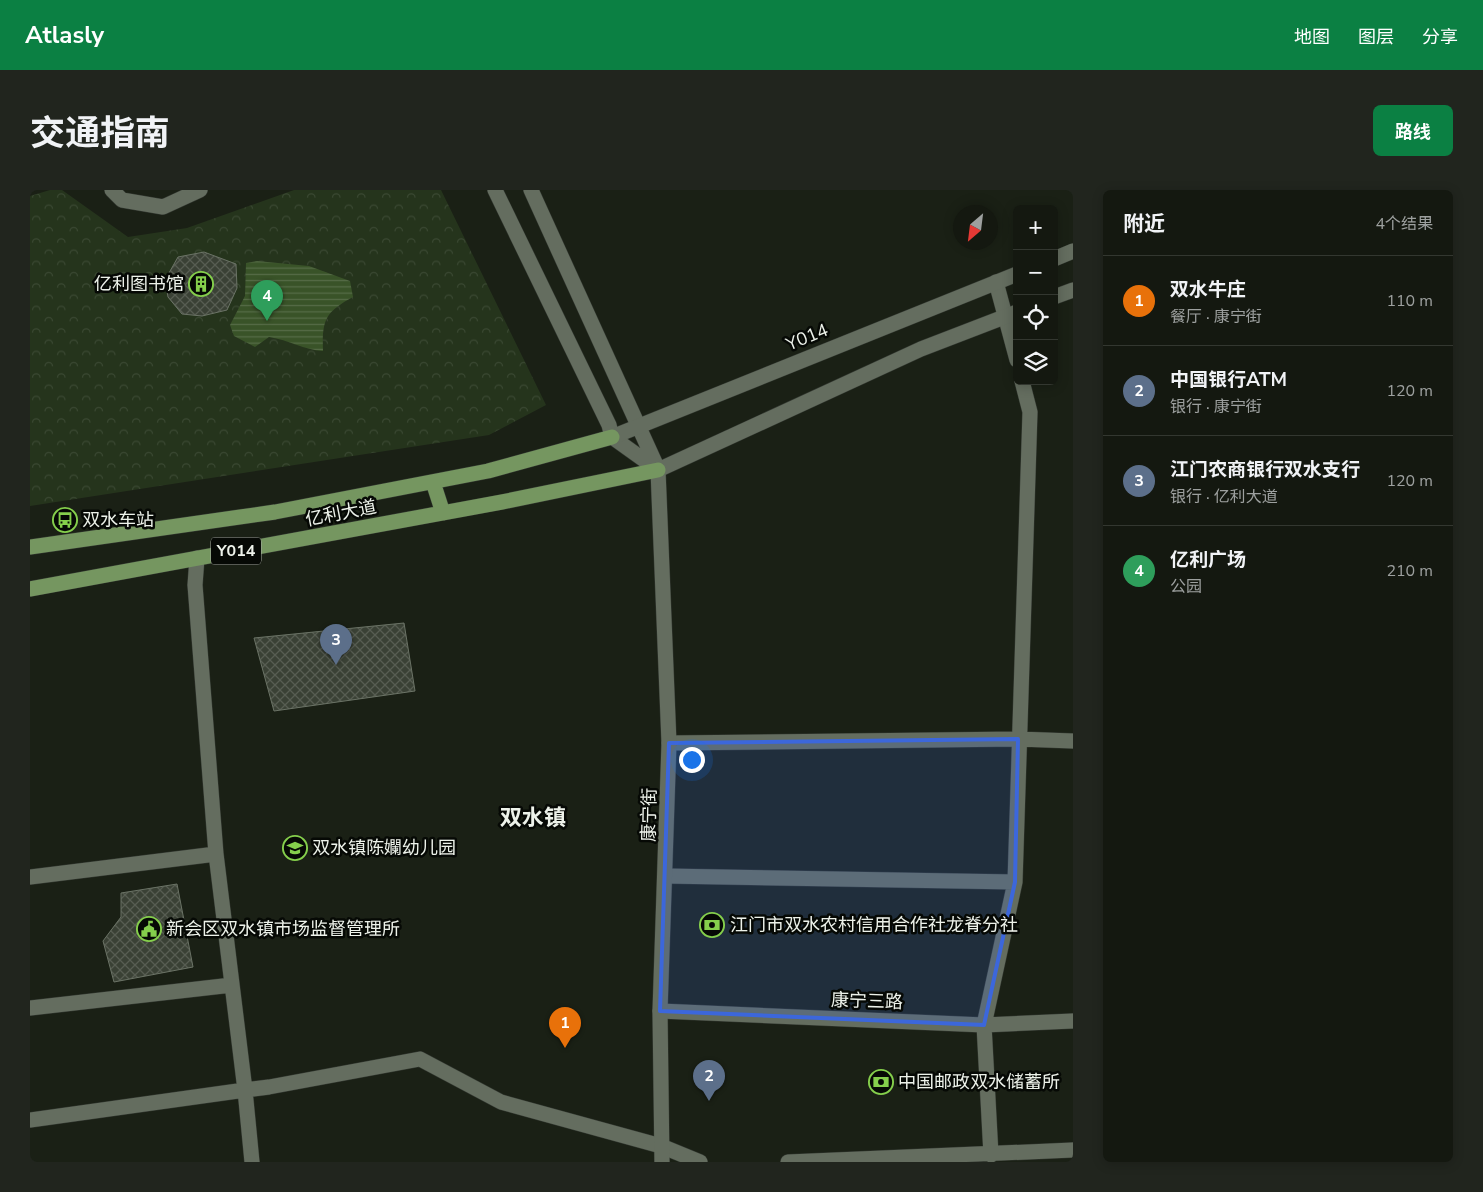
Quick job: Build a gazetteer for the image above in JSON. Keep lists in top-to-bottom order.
{
  "streets": {
    "main road": ["Y014", "亿利大道"],
    "street": ["康宁街", "康宁三路"]
  },
  "crossings": [
    ["Y014", "亿利大道"],
    ["Y014", "康宁街"],
    ["亿利大道", "康宁街"],
    ["康宁街", "康宁三路"]
  ],
  "districts": ["双水镇"],
  "places": {
    "building": ["亿利图书馆"],
    "bus stop": ["双水车站"],
    "school or university": ["双水镇陈孄幼儿园"],
    "bank": ["江门市双水农村信用合作社龙脊分社", "中国邮政双水储蓄所"],
    "public building": ["新会区双水镇市场监督管理所"]
  },
  "north": "bottom left",
  "page": {
    "header": "Atlasly",
    "nav": ["地图", "图层", "分享"],
    "title": "交通指南",
    "buttons": "路线",
    "heading": ["附近", "4个结果"],
    "map_buttons": ["+", "−"],
    "list": [
      {
        "mark": "1",
        "name": "双水牛庄",
        "note": "餐厅 · 康宁街",
        "value": "110 m"
      },
      {
        "mark": "2",
        "name": "中国银行ATM",
        "note": "银行 · 康宁街",
        "value": "120 m"
      },
      {
        "mark": "3",
        "name": "江门农商银行双水支行",
        "note": "银行 · 亿利大道",
        "value": "120 m"
      },
      {
        "mark": "4",
        "name": "亿利广场",
        "note": "公园",
        "value": "210 m"
      }
    ],
    "pins": [
      "4",
      "3",
      "1",
      "2"
    ]
  }
}
